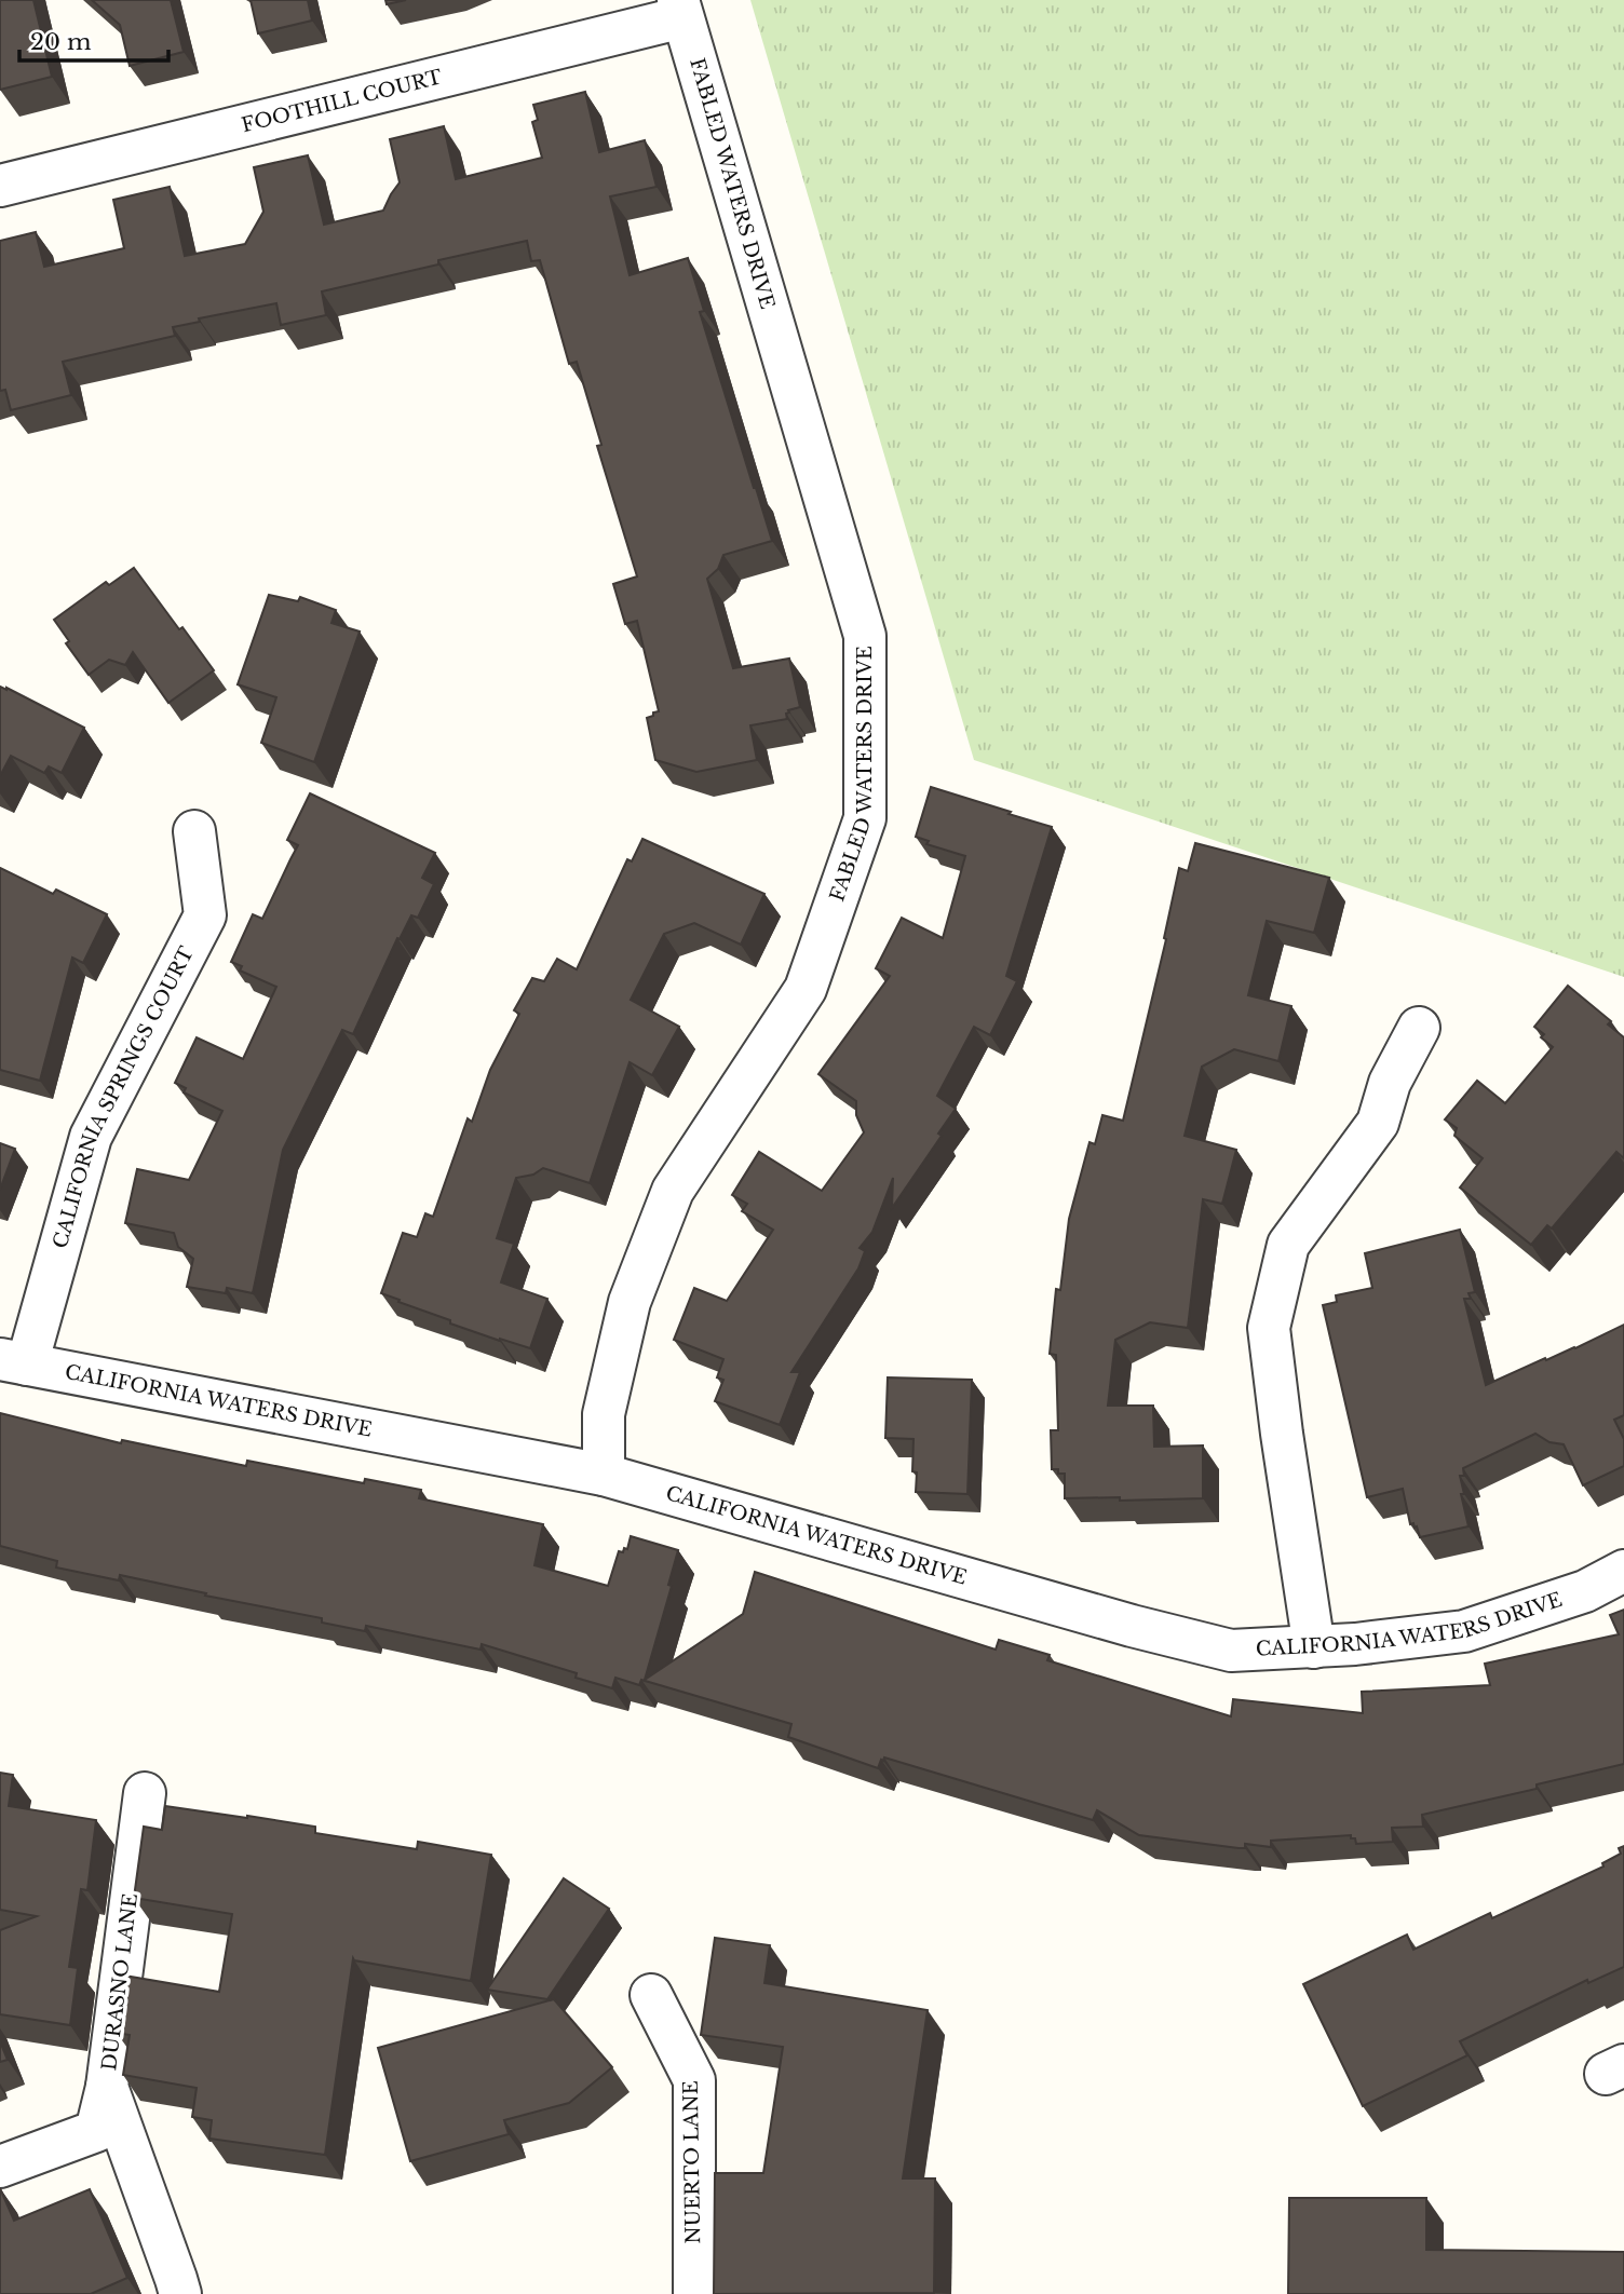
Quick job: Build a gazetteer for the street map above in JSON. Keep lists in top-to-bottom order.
{
  "streets": {
    "street": [
      "FOOTHILL COURT",
      "FABLED WATERS DRIVE",
      "CALIFORNIA SPRINGS COURT",
      "CALIFORNIA WATERS DRIVE",
      "DURASNO LANE",
      "NUERTO LANE"
    ]
  },
  "crossings": [
    ["FOOTHILL COURT", "FABLED WATERS DRIVE"],
    ["FABLED WATERS DRIVE", "CALIFORNIA WATERS DRIVE"],
    ["CALIFORNIA SPRINGS COURT", "CALIFORNIA WATERS DRIVE"]
  ],
  "scale_bar": "20 m"
}
